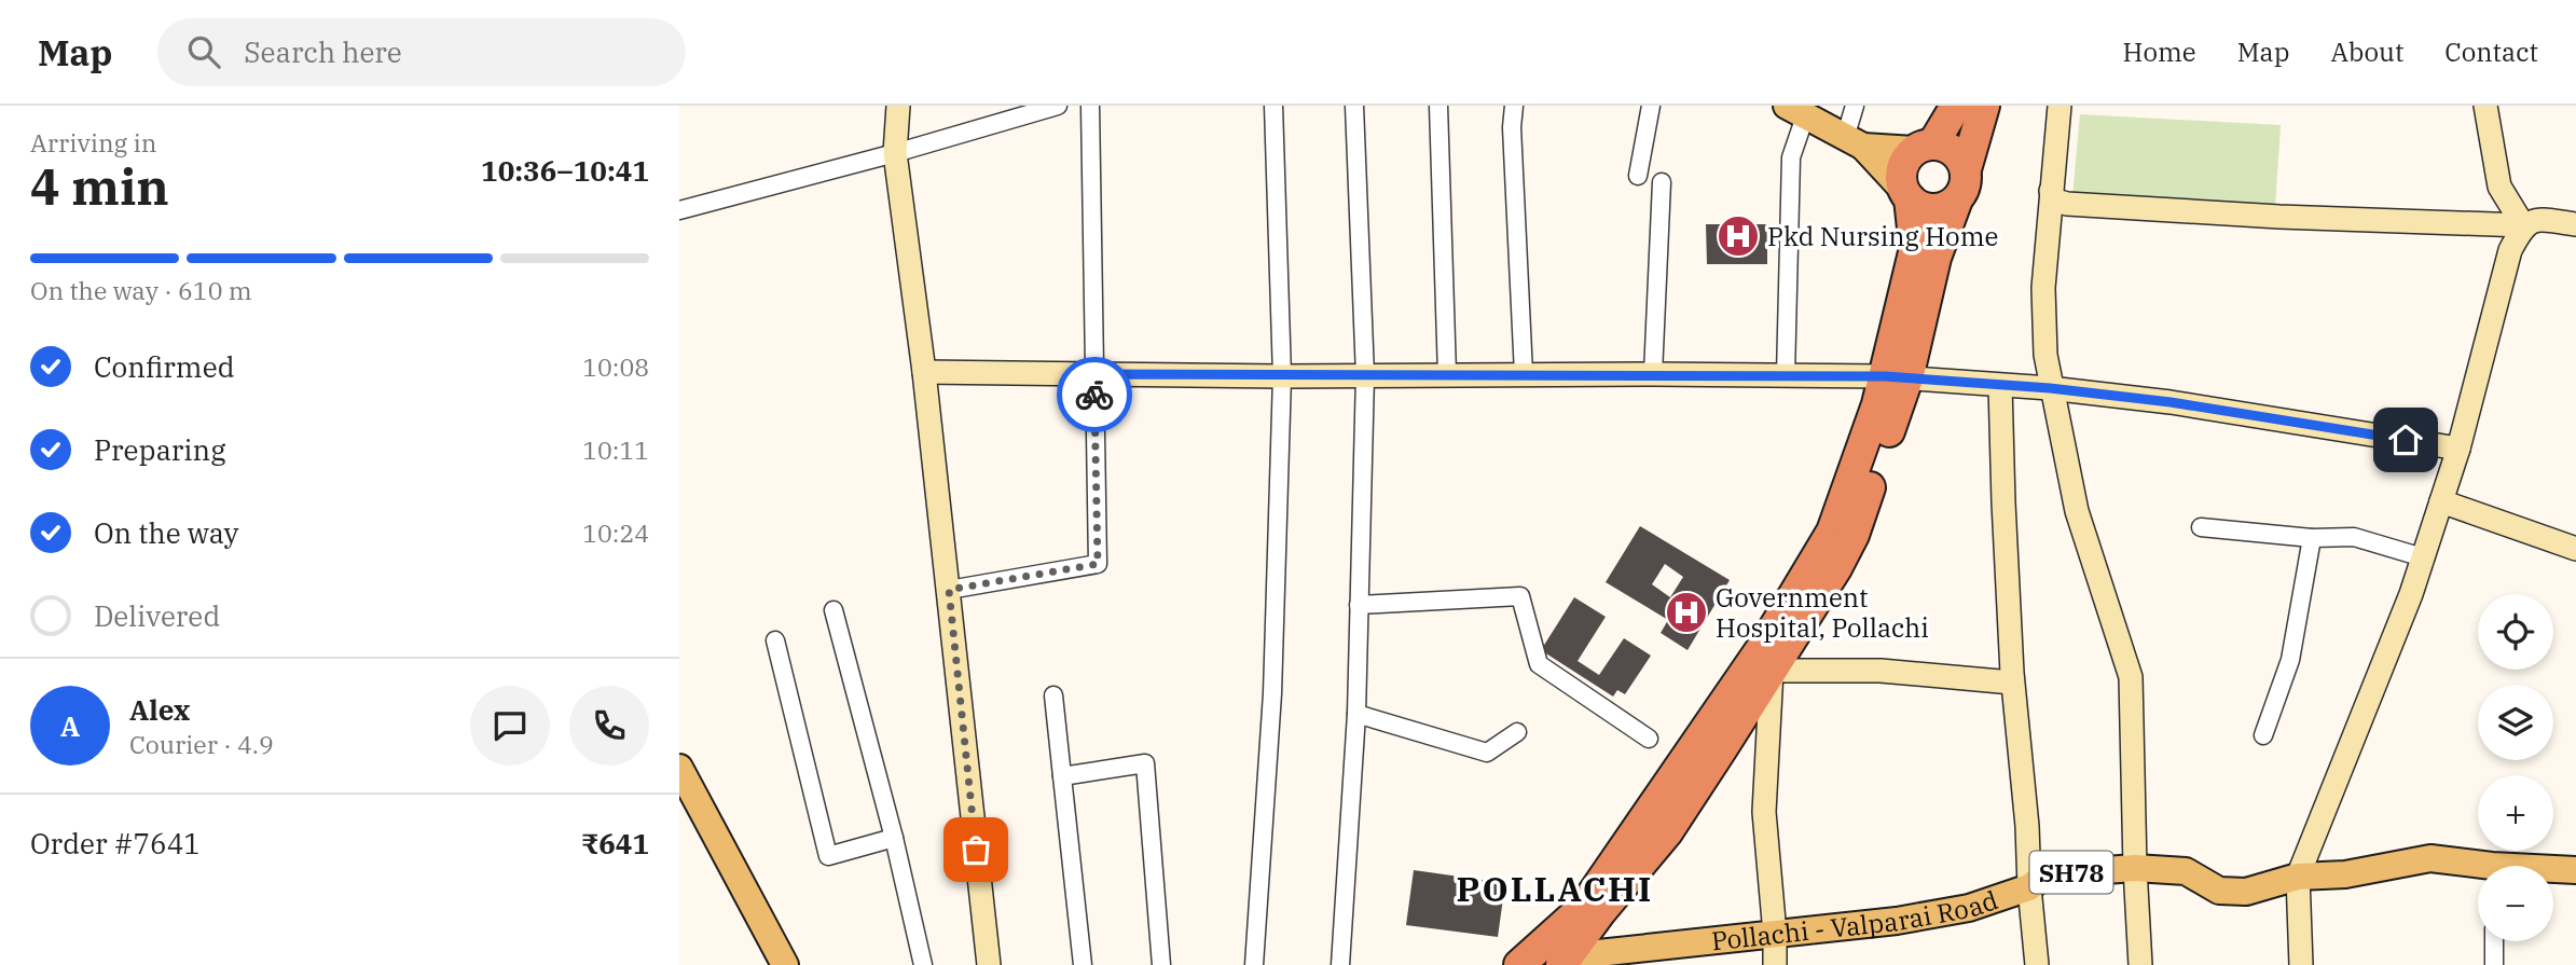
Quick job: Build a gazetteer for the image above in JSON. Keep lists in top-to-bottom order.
{
  "streets": {
    "main road": ["SH78", "Pollachi - Valparai Road"]
  },
  "districts": ["POLLACHI"],
  "places": {
    "hospital": ["Pkd Nursing Home", "Government Hospital, Pollachi"]
  },
  "page": {
    "header": "Map",
    "search": "Search here",
    "nav": [
      "Home",
      "Map",
      "About",
      "Contact"
    ],
    "heading": ["4 min", "Arriving in", "10:36–10:41"],
    "panel": [
      "Alex",
      "Courier · 4.9",
      "Order #7641",
      "₹641"
    ],
    "bar": "On the way · 610 m",
    "list": [
      ["Confirmed", "10:08"],
      ["Preparing", "10:11"],
      ["On the way", "10:24"],
      "Delivered"
    ],
    "map_buttons": ["+", "−"],
    "round": "A"
  }
}
